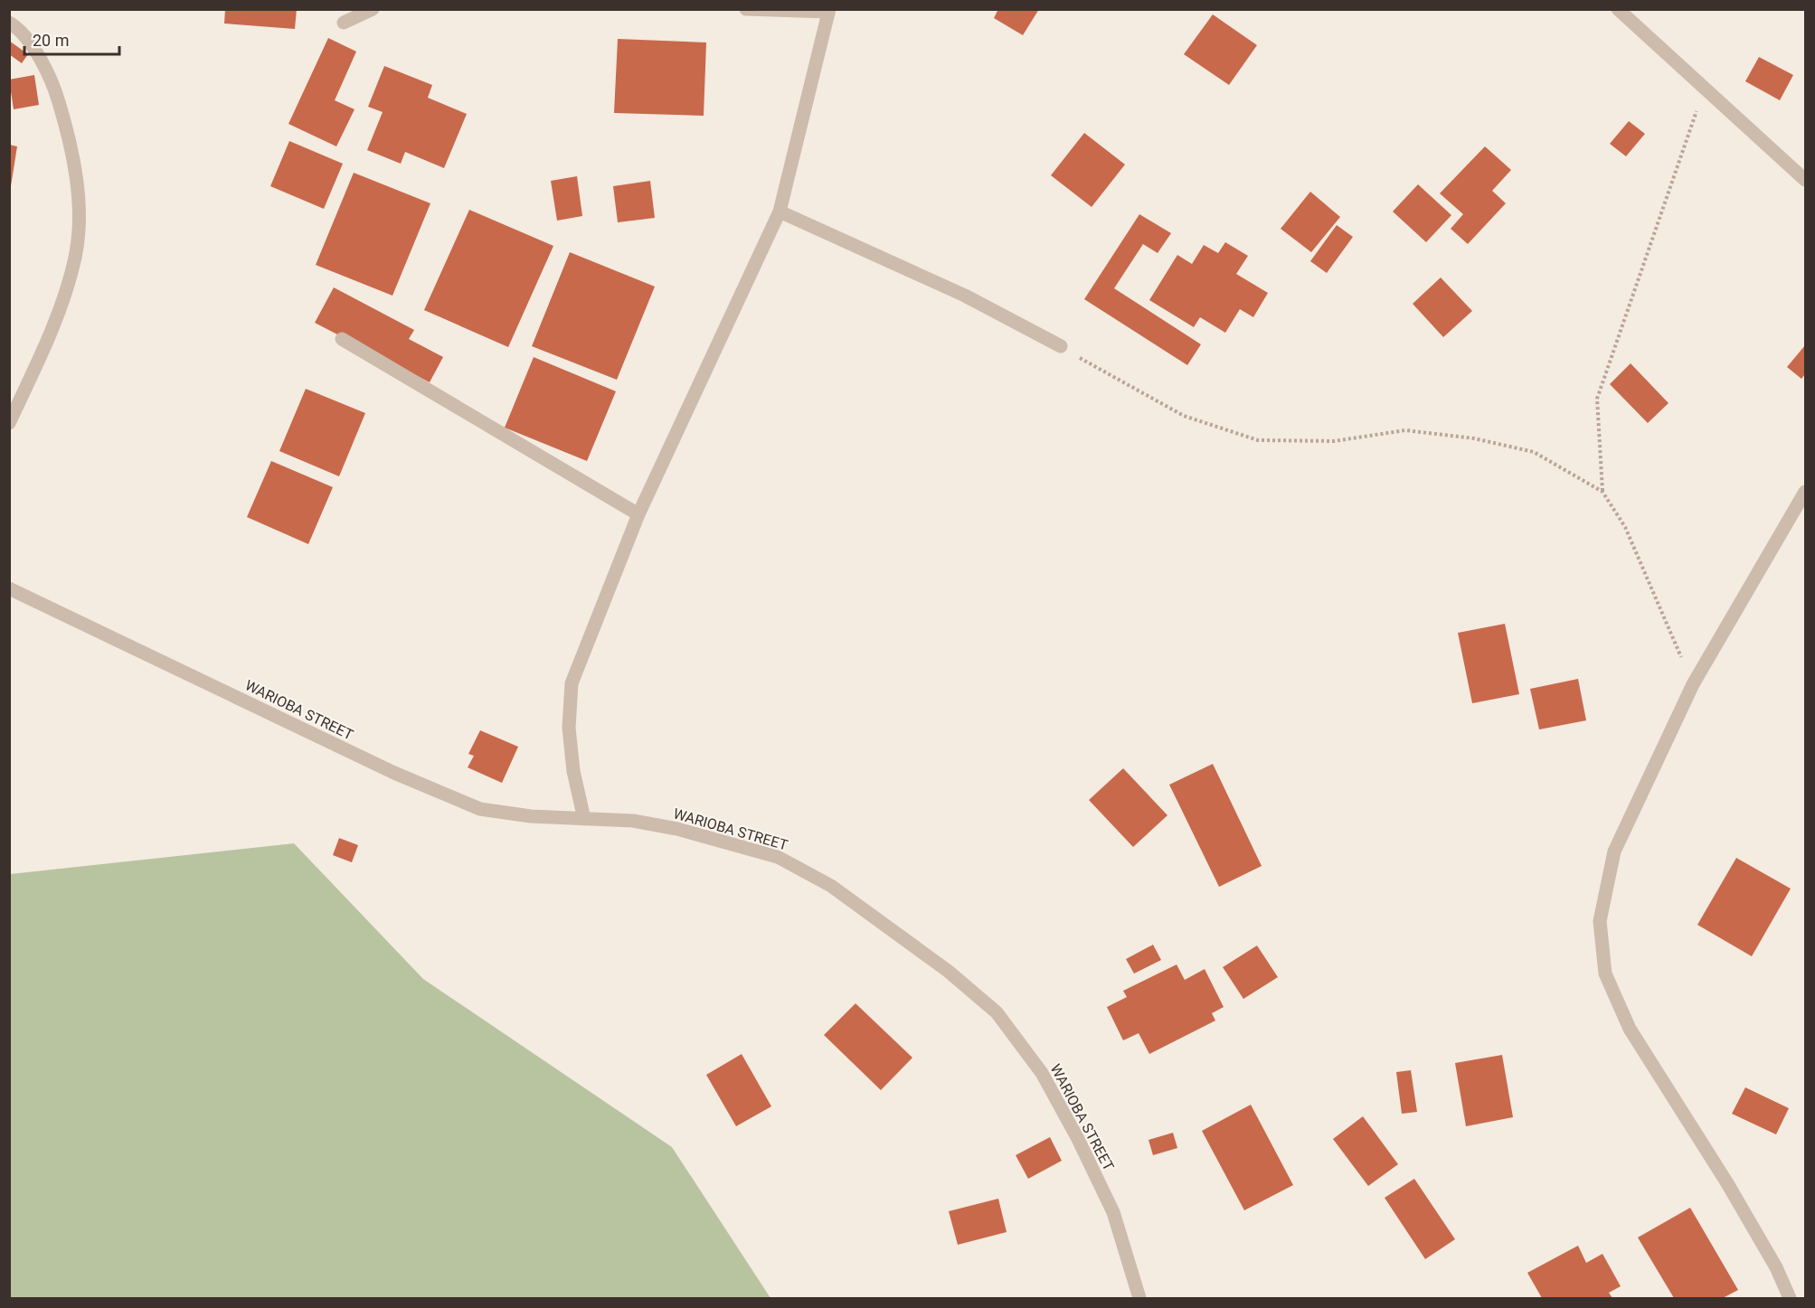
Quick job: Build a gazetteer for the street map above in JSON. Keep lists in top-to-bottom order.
{
  "streets": {
    "street": ["WARIOBA STREET"]
  },
  "scale_bar": "20 m"
}
